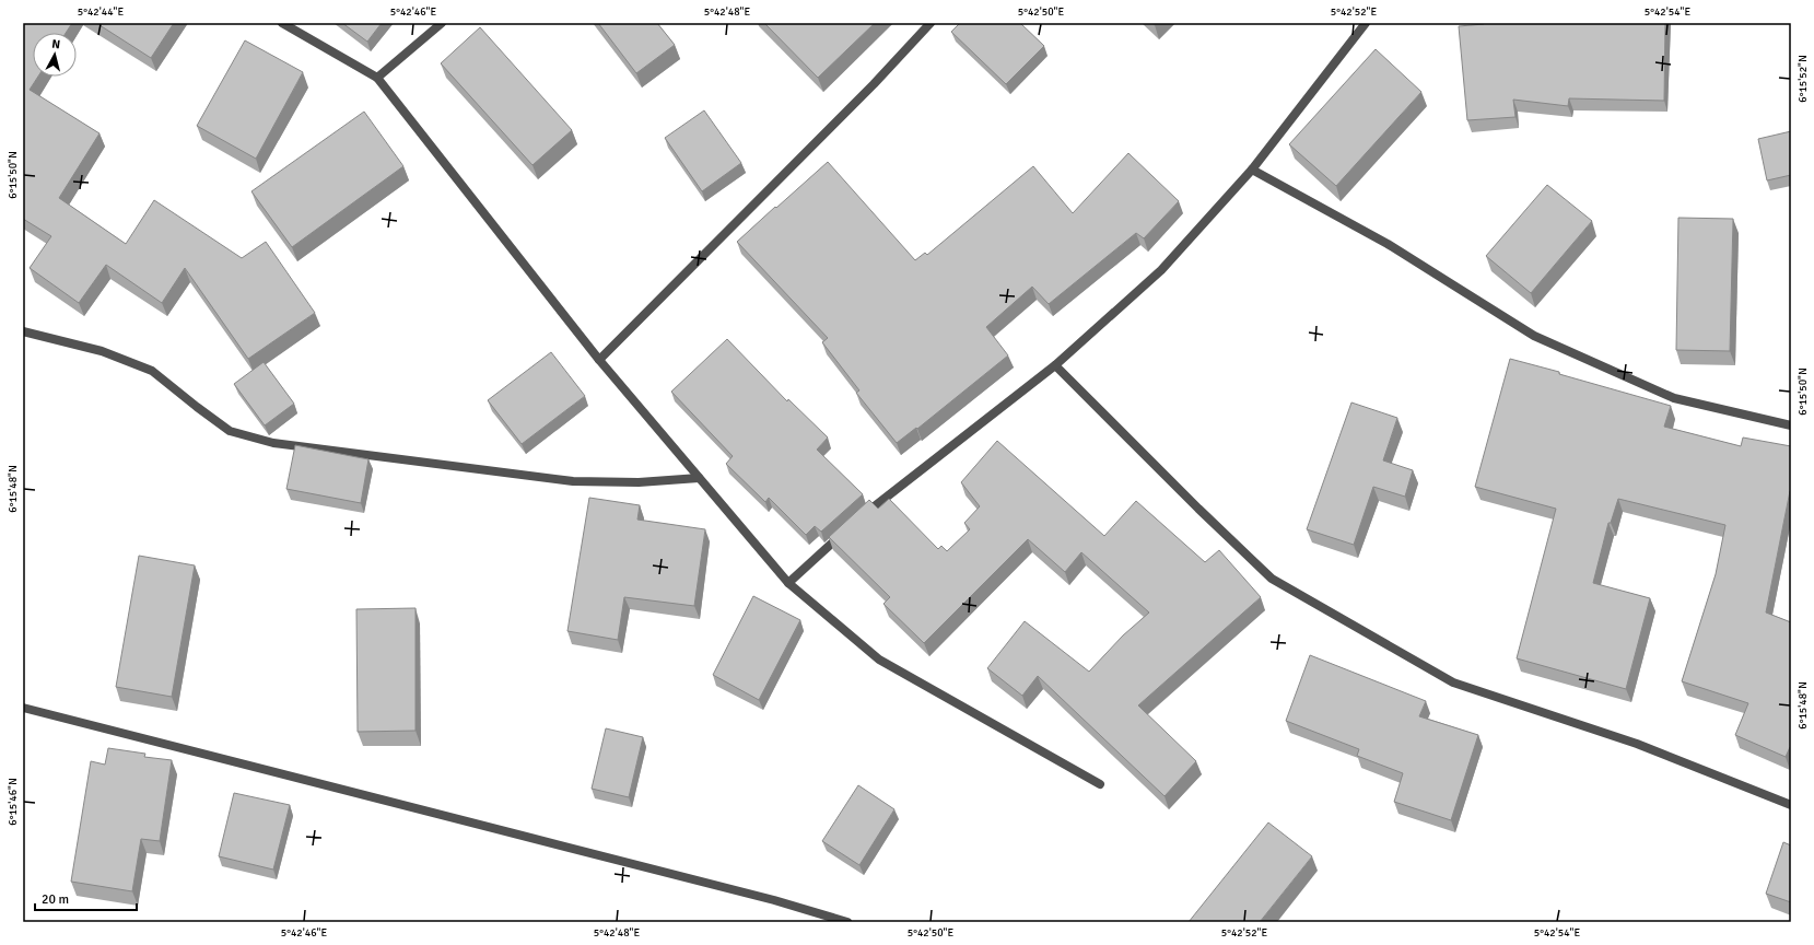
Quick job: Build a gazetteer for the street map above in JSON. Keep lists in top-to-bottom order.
{
  "scale_bar": "20 m",
  "north": "top",
  "coordinates": [
    "5°42'44\"E",
    "5°42'46\"E",
    "5°42'48\"E",
    "5°42'50\"E",
    "5°42'52\"E",
    "5°42'54\"E",
    "6°15'52\"N",
    "6°15'50\"N",
    "6°15'48\"N",
    "6°15'46\"N"
  ]
}
